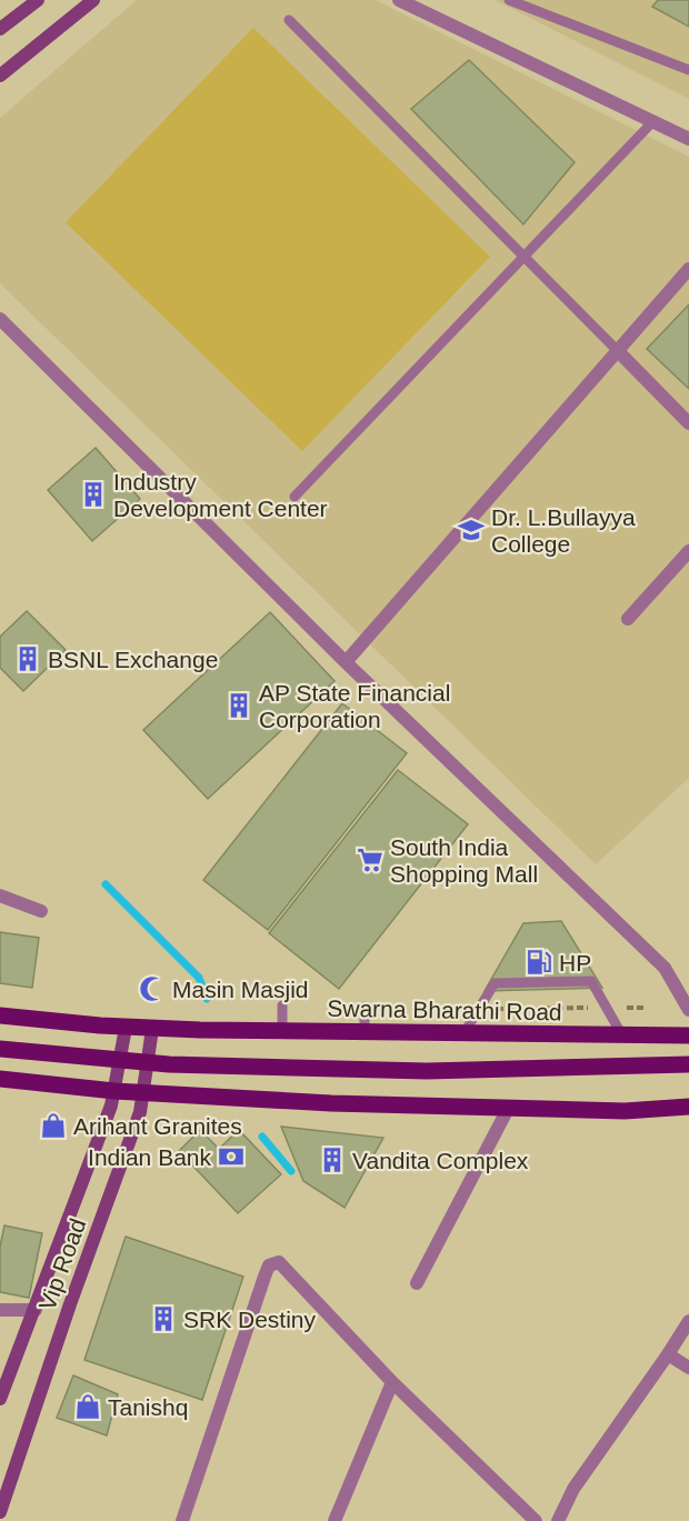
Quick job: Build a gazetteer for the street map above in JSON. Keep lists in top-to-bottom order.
{
  "streets": {
    "main road": ["Swarna Bharathi Road", "Vip Road"]
  },
  "crossings": [
    ["Swarna Bharathi Road", "Vip Road"]
  ],
  "places": {
    "building": [
      "Industry Development Center",
      "BSNL Exchange",
      "AP State Financial Corporation",
      "Vandita Complex",
      "SRK Destiny"
    ],
    "school or university": ["Dr. L.Bullayya College"],
    "supermarket": ["South India Shopping Mall"],
    "fuel station": ["HP"],
    "mosque": ["Masin Masjid"],
    "shop": ["Arihant Granites", "Tanishq"],
    "bank": ["Indian Bank"]
  }
}
